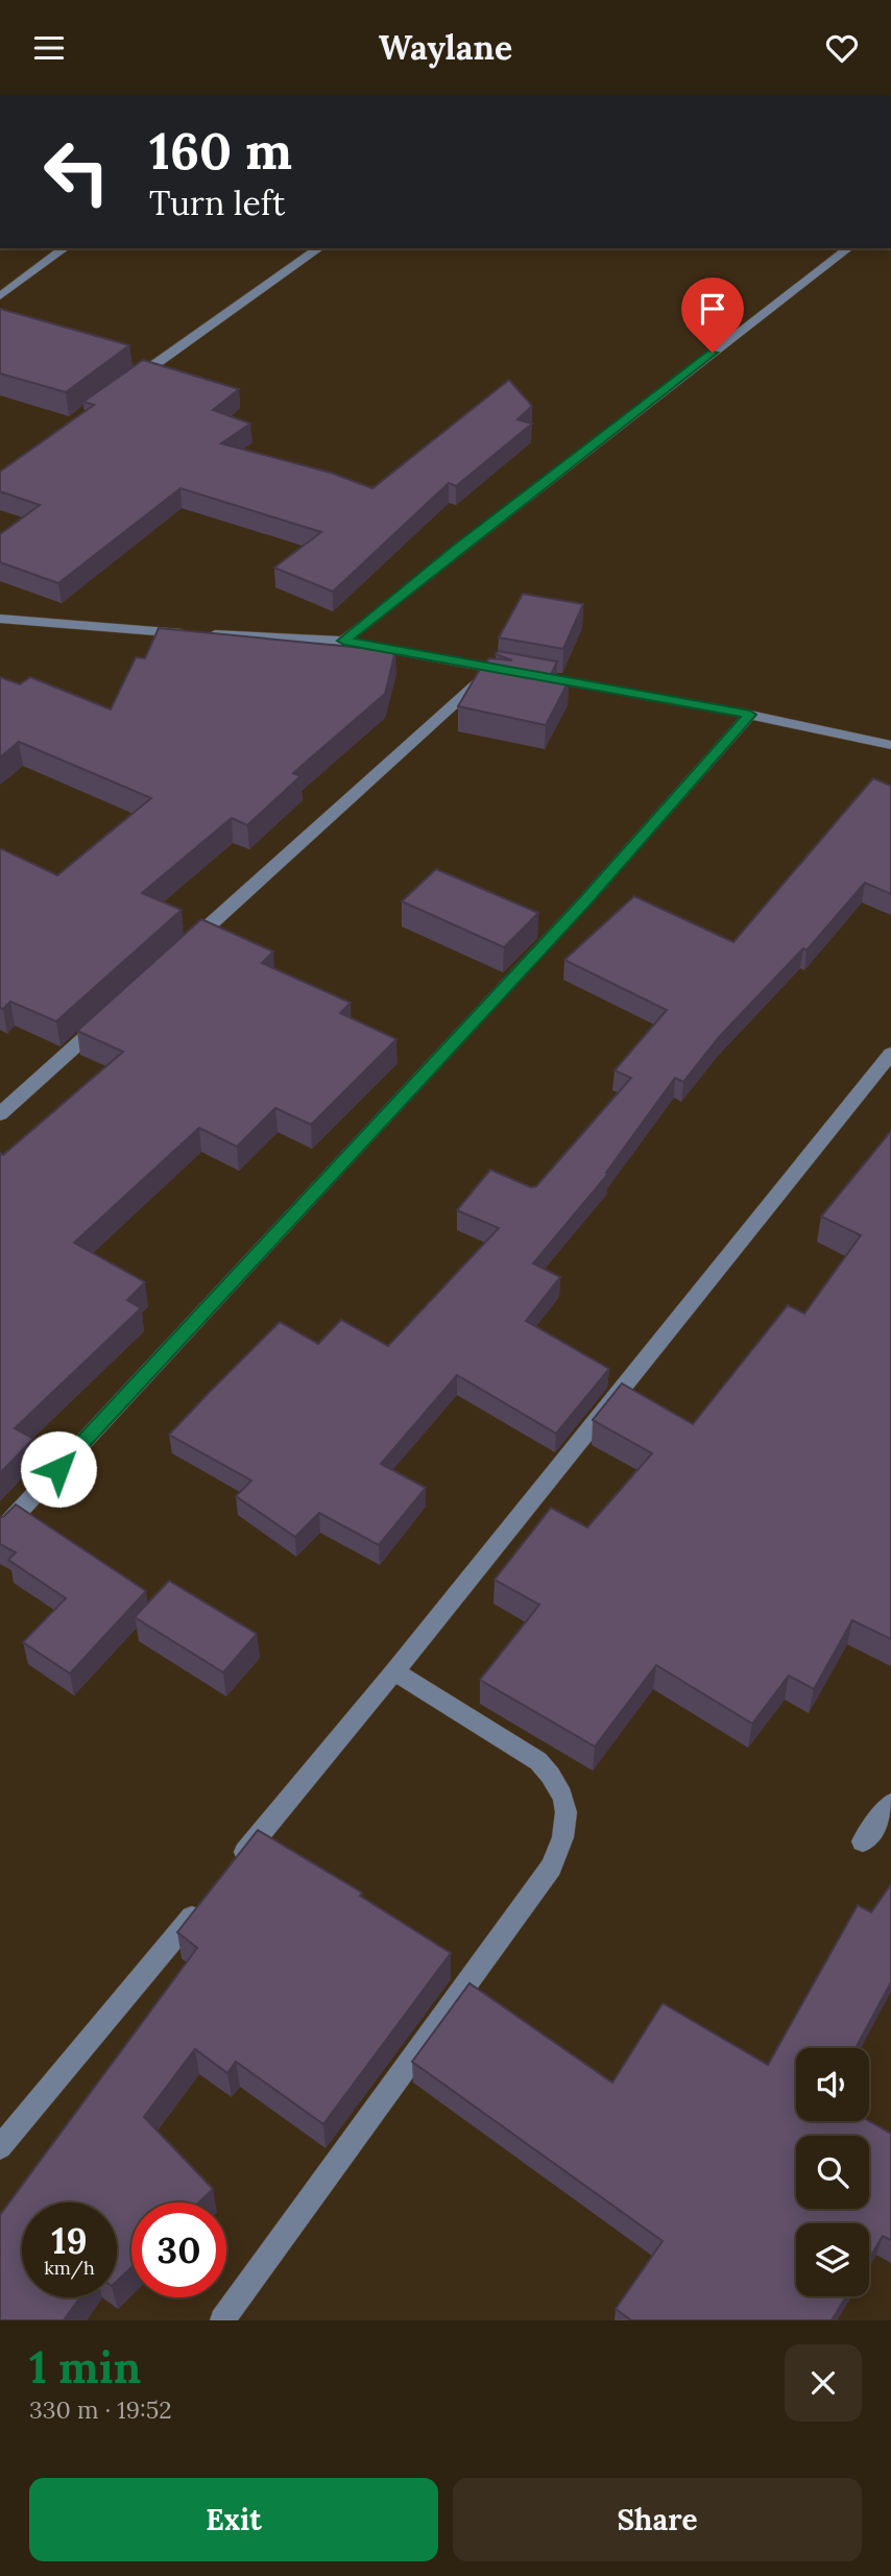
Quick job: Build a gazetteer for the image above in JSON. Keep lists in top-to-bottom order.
{
  "page": {
    "header": "Waylane",
    "turn": ["160 m", "Turn left"],
    "speed": "19 km/h",
    "limit": "30",
    "heading": ["1 min", "330 m · 19:52"],
    "buttons": ["Exit", "Share"]
  }
}
